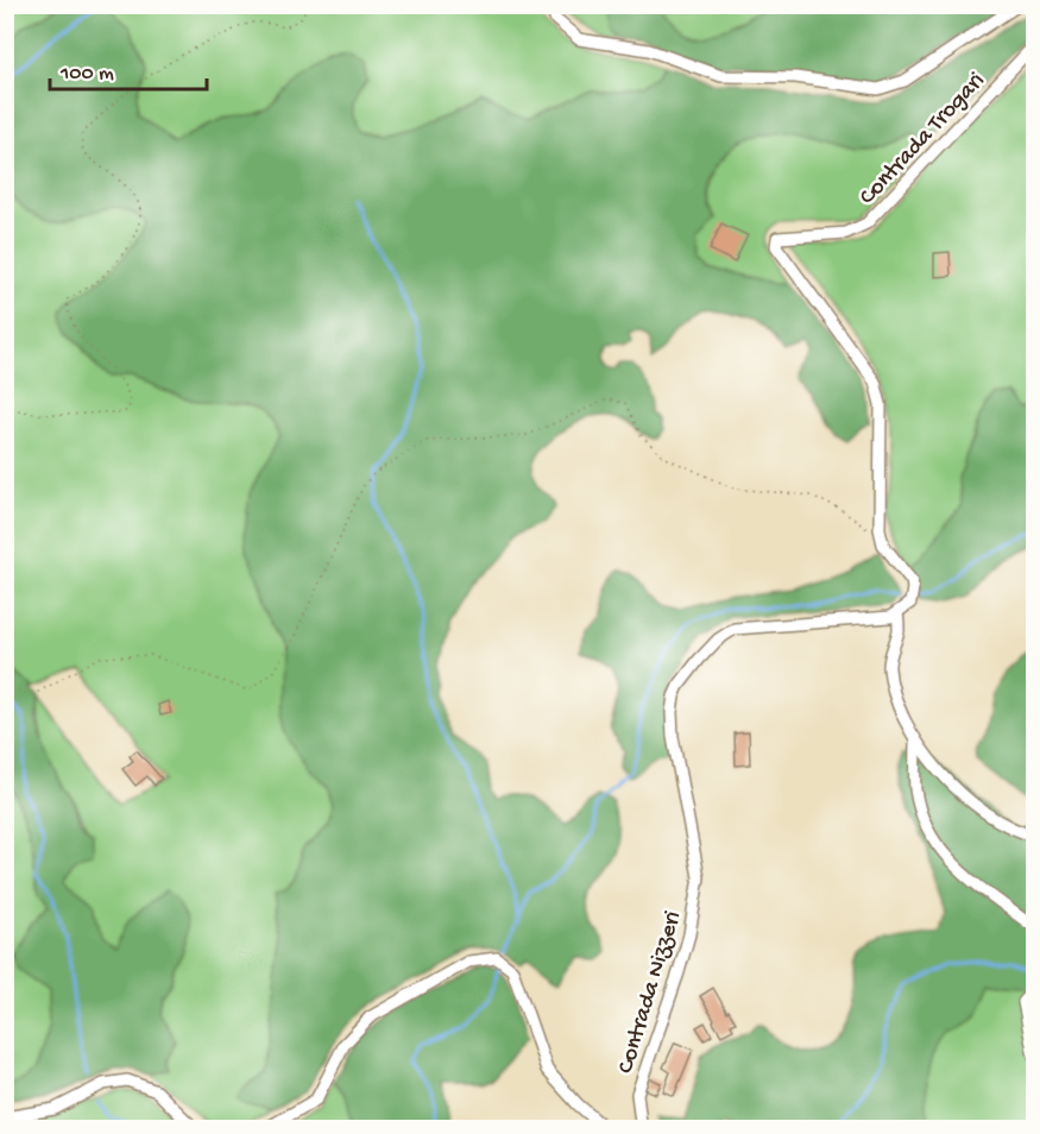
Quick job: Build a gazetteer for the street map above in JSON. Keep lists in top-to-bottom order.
{
  "streets": {
    "street": ["Contrada Trogari", "Contrada Nizzeri"]
  },
  "scale_bar": "100 m"
}
